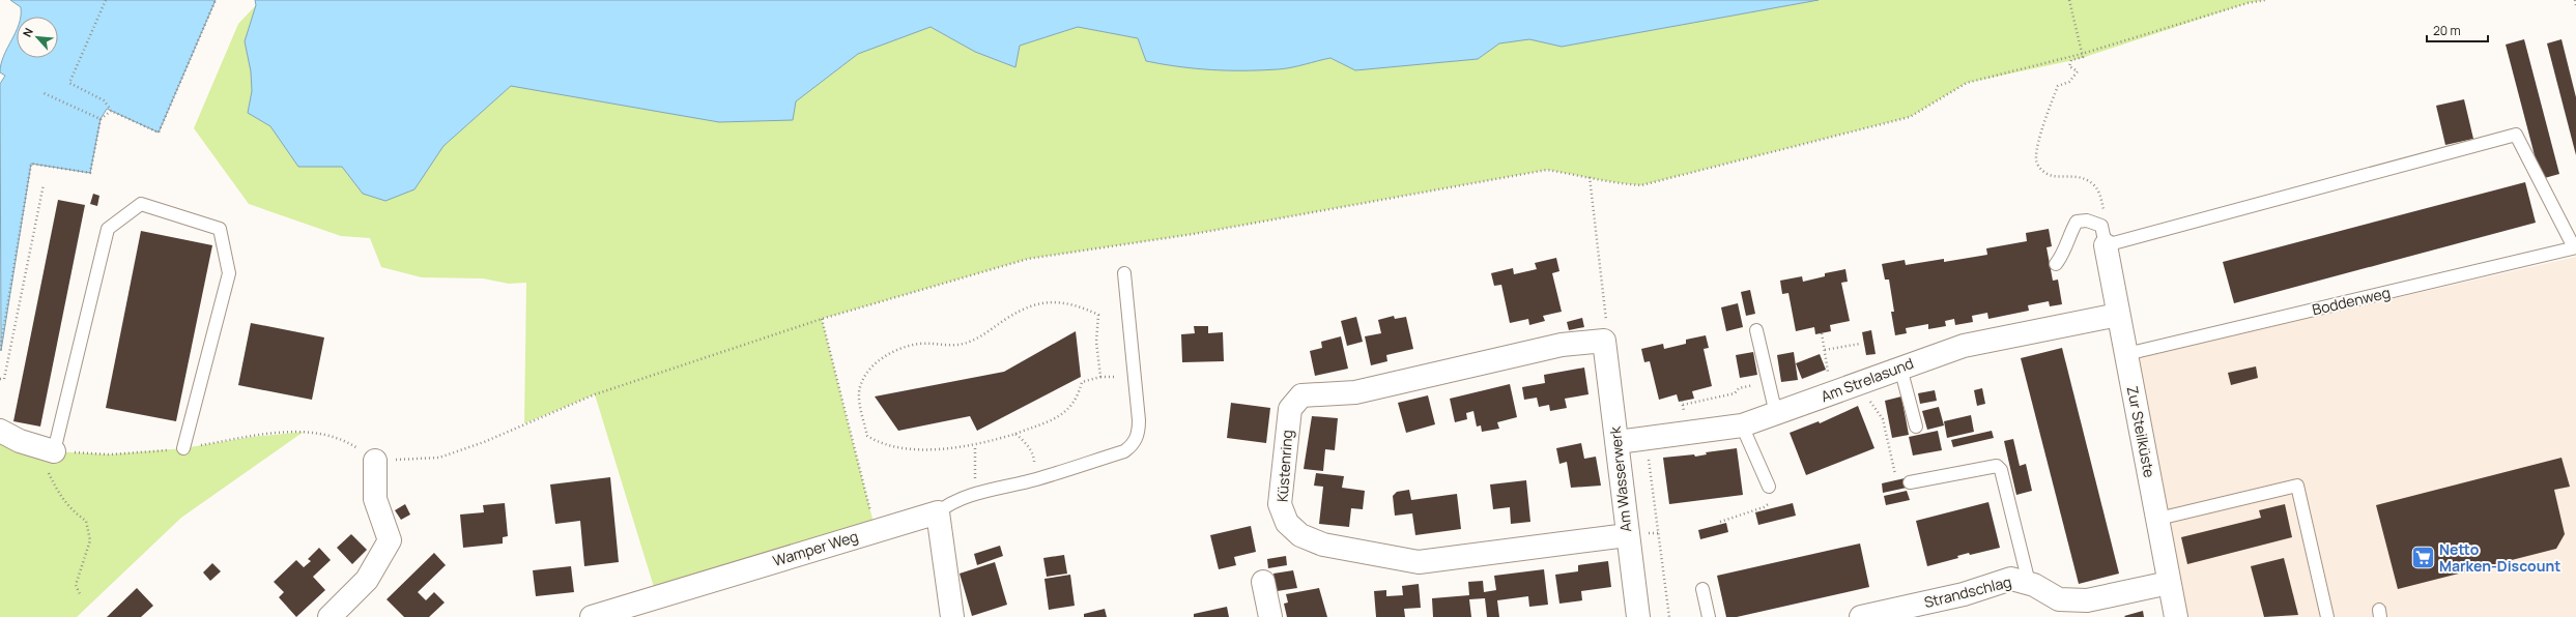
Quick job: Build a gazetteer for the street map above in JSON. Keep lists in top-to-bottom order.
{
  "streets": {
    "street": [
      "Am Strelasund",
      "Zur Steilküste",
      "Küstenring",
      "Am Wasserwerk",
      "Wamper Weg",
      "Strandschlag"
    ],
    "lane": ["Boddenweg"]
  },
  "crossings": [
    ["Boddenweg", "Zur Steilküste"],
    ["Am Strelasund", "Zur Steilküste"],
    ["Am Strelasund", "Am Wasserwerk"],
    ["Zur Steilküste", "Strandschlag"],
    ["Küstenring", "Am Wasserwerk"]
  ],
  "places": {
    "supermarket": ["Netto Marken-Discount"]
  },
  "scale_bar": "20 m",
  "north": "top left"
}
